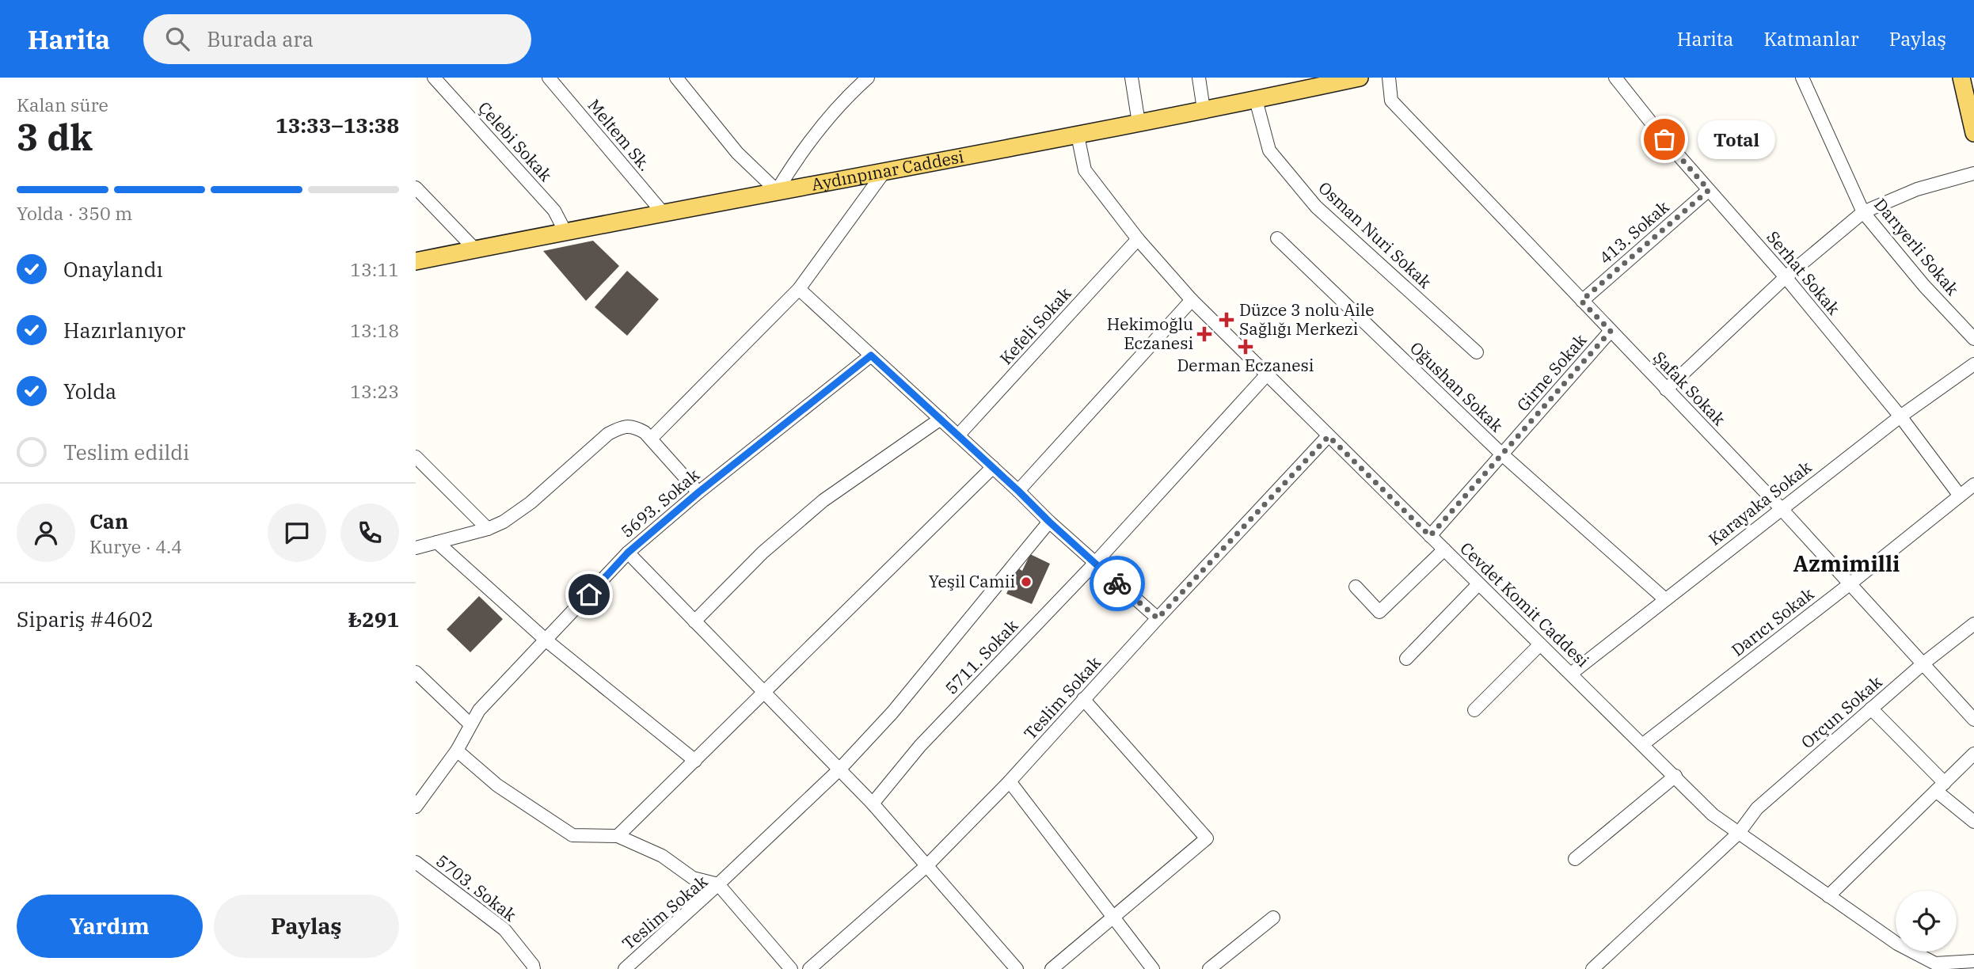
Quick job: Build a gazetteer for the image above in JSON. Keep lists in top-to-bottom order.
{
  "streets": {
    "main road": ["Aydınpınar Caddesi"],
    "street": [
      "Meltem Sk.",
      "Çelebi Sokak",
      "413. Sokak",
      "Osman Nuri Sokak",
      "Darıyerli Sokak",
      "Serhat Sokak",
      "Kefeli Sokak",
      "Girne Sokak",
      "Oğushan Sokak",
      "Şafak Sokak",
      "5693. Sokak",
      "Karayaka Sokak",
      "Cevdet Komit Caddesi",
      "Darıcı Sokak",
      "5711. Sokak",
      "Teslim Sokak",
      "Orçun Sokak",
      "5703. Sokak"
    ]
  },
  "crossings": [
    ["Meltem Sk.", "Aydınpınar Caddesi"],
    ["Çelebi Sokak", "Aydınpınar Caddesi"],
    ["Aydınpınar Caddesi", "Osman Nuri Sokak"],
    ["Aydınpınar Caddesi", "Cevdet Komit Caddesi"],
    ["413. Sokak", "Serhat Sokak"],
    ["413. Sokak", "Şafak Sokak"],
    ["Serhat Sokak", "Karayaka Sokak"],
    ["Serhat Sokak", "Darıcı Sokak"],
    ["Kefeli Sokak", "Cevdet Komit Caddesi"],
    ["Girne Sokak", "Oğushan Sokak"],
    ["Girne Sokak", "Şafak Sokak"],
    ["Girne Sokak", "Cevdet Komit Caddesi"],
    ["Oğushan Sokak", "Karayaka Sokak"],
    ["Şafak Sokak", "Karayaka Sokak"],
    ["Şafak Sokak", "Darıcı Sokak"],
    ["Şafak Sokak", "Orçun Sokak"],
    ["Karayaka Sokak", "Cevdet Komit Caddesi"],
    ["Cevdet Komit Caddesi", "Darıcı Sokak"],
    ["Cevdet Komit Caddesi", "5711. Sokak"],
    ["Cevdet Komit Caddesi", "Teslim Sokak"],
    ["Cevdet Komit Caddesi", "Orçun Sokak"]
  ],
  "districts": ["Azmimilli"],
  "places": {
    "other": ["Total", "Yeşil Camii"],
    "health": ["Düzce 3 nolu Aile Sağlığı Merkezi", "Hekimoğlu Eczanesi", "Derman Eczanesi"]
  },
  "page": {
    "header": "Harita",
    "search": "Burada ara",
    "nav": ["Harita", "Katmanlar", "Paylaş"],
    "heading": ["3 dk", "Kalan süre", "13:33–13:38"],
    "panel": [
      "Can",
      "Kurye · 4.4",
      "Sipariş #4602",
      "₺291"
    ],
    "bubble": "Total",
    "bar": "Yolda · 350 m",
    "list": [
      ["Onaylandı", "13:11"],
      ["Hazırlanıyor", "13:18"],
      ["Yolda", "13:23"],
      "Teslim edildi"
    ],
    "buttons": ["Yardım", "Paylaş"]
  }
}
